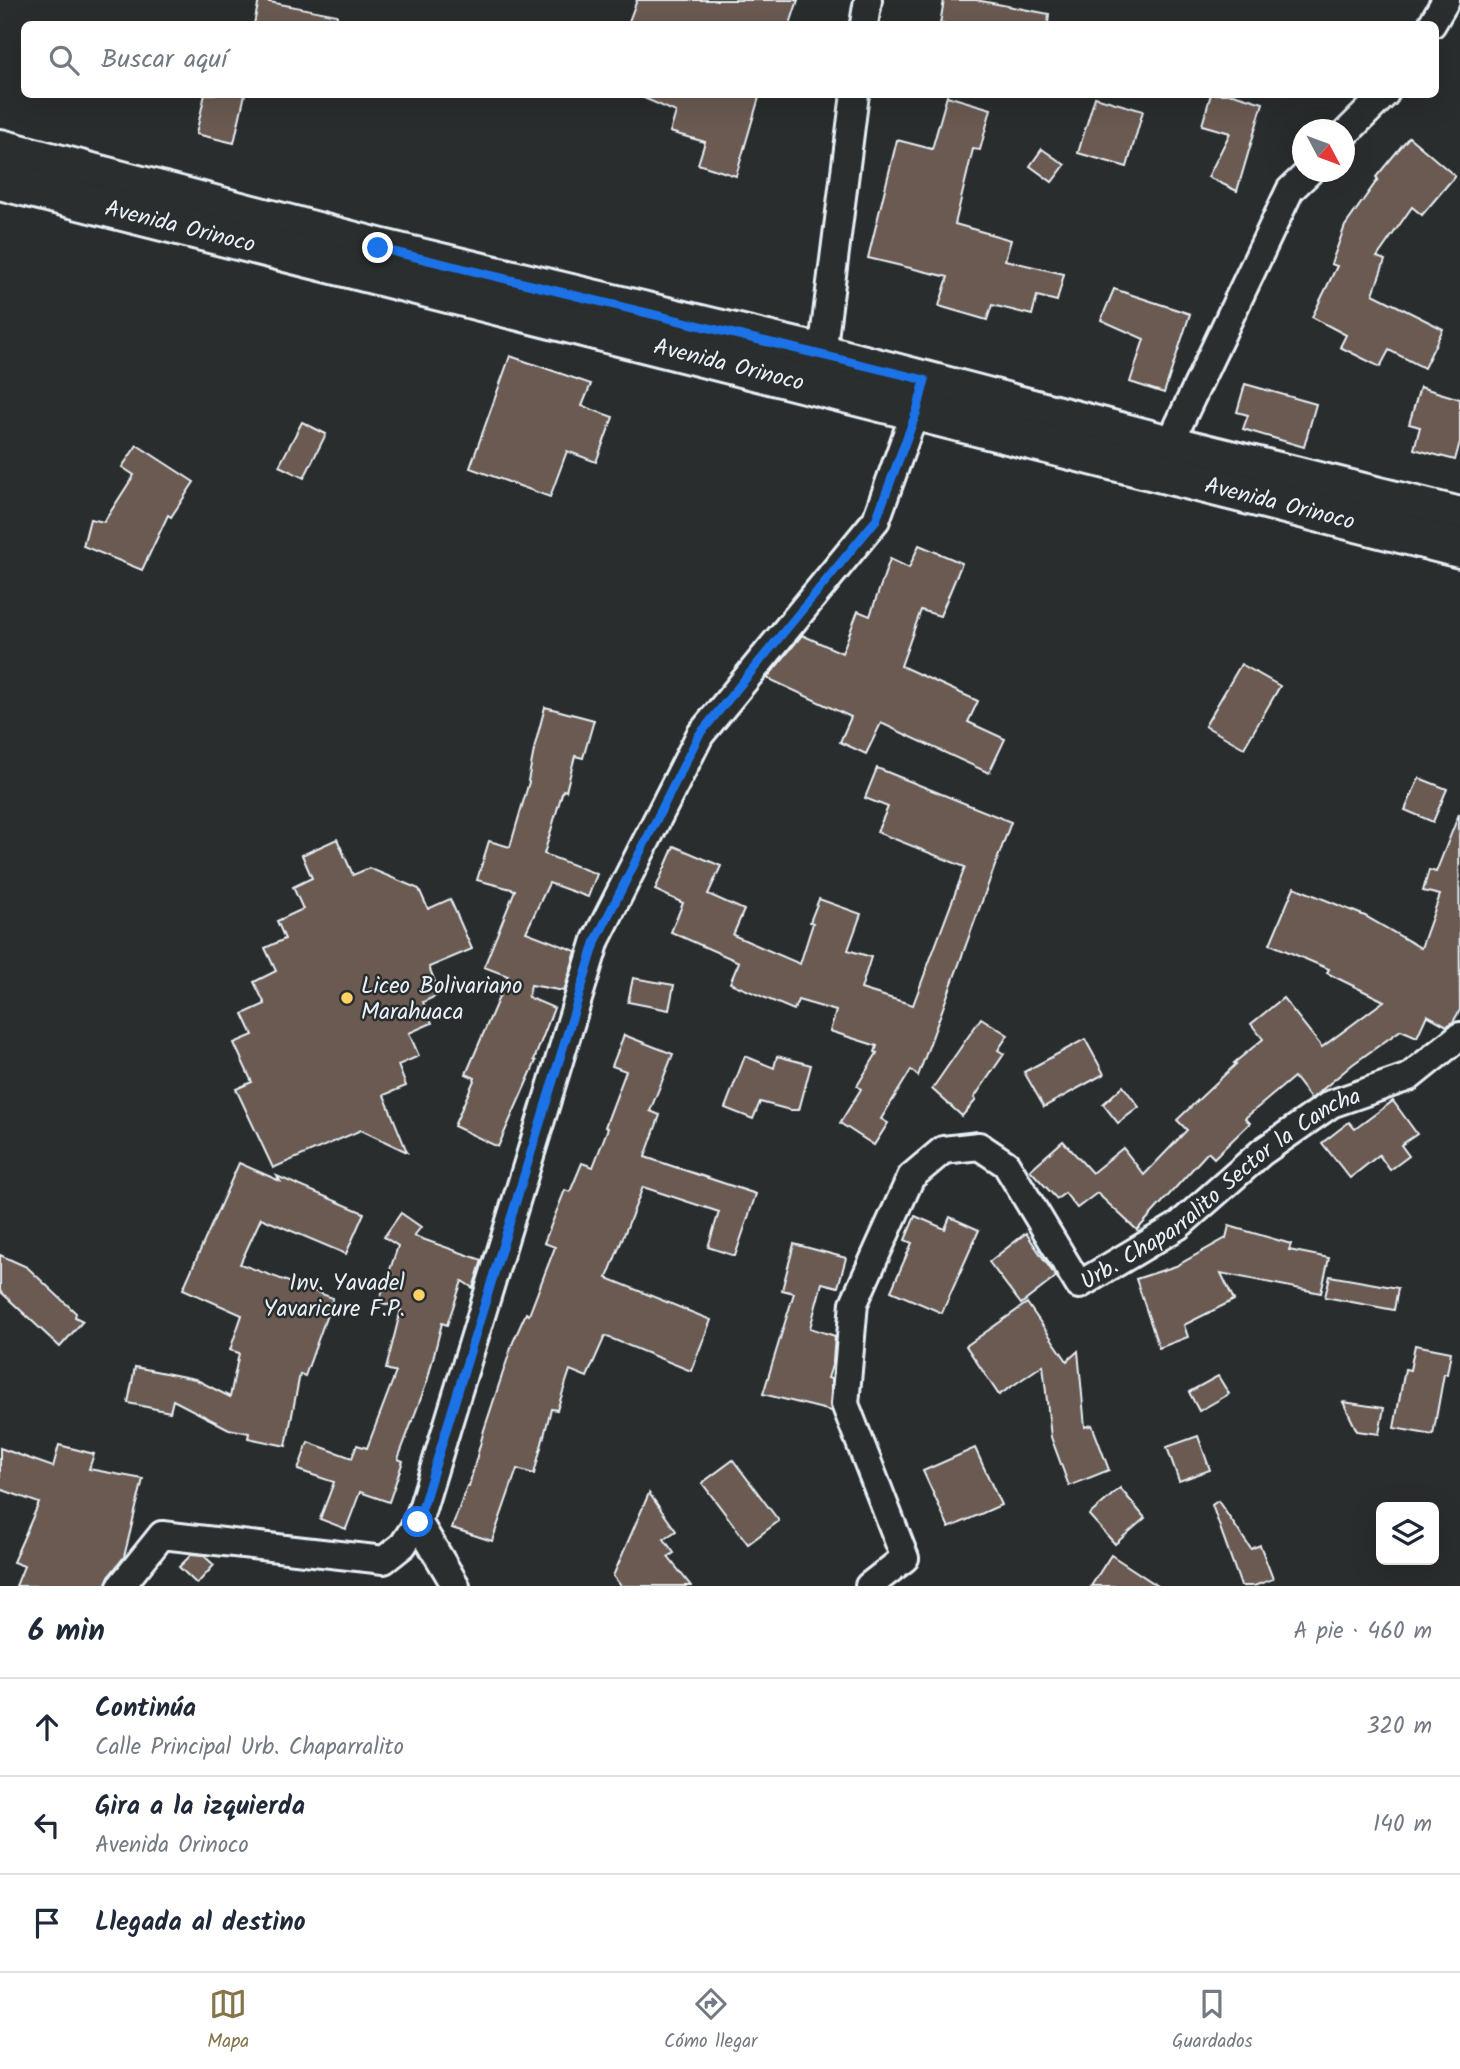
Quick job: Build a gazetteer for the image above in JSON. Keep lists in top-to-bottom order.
{
  "streets": {
    "street": ["Avenida Orinoco", "Urb. Chaparralito Sector la Cancha"]
  },
  "places": ["Liceo Bolivariano Marahuaca", "Inv. Yavadel Yavaricure F.P."],
  "north": "bottom right",
  "page": {
    "search": "Buscar aquí",
    "heading": ["6 min", "A pie · 460 m"],
    "list": [
      ["Continúa", "Calle Principal Urb. Chaparralito", "320 m"],
      ["Gira a la izquierda", "Avenida Orinoco", "140 m"],
      "Llegada al destino"
    ],
    "nav": ["Mapa", "Cómo llegar", "Guardados"]
  }
}
